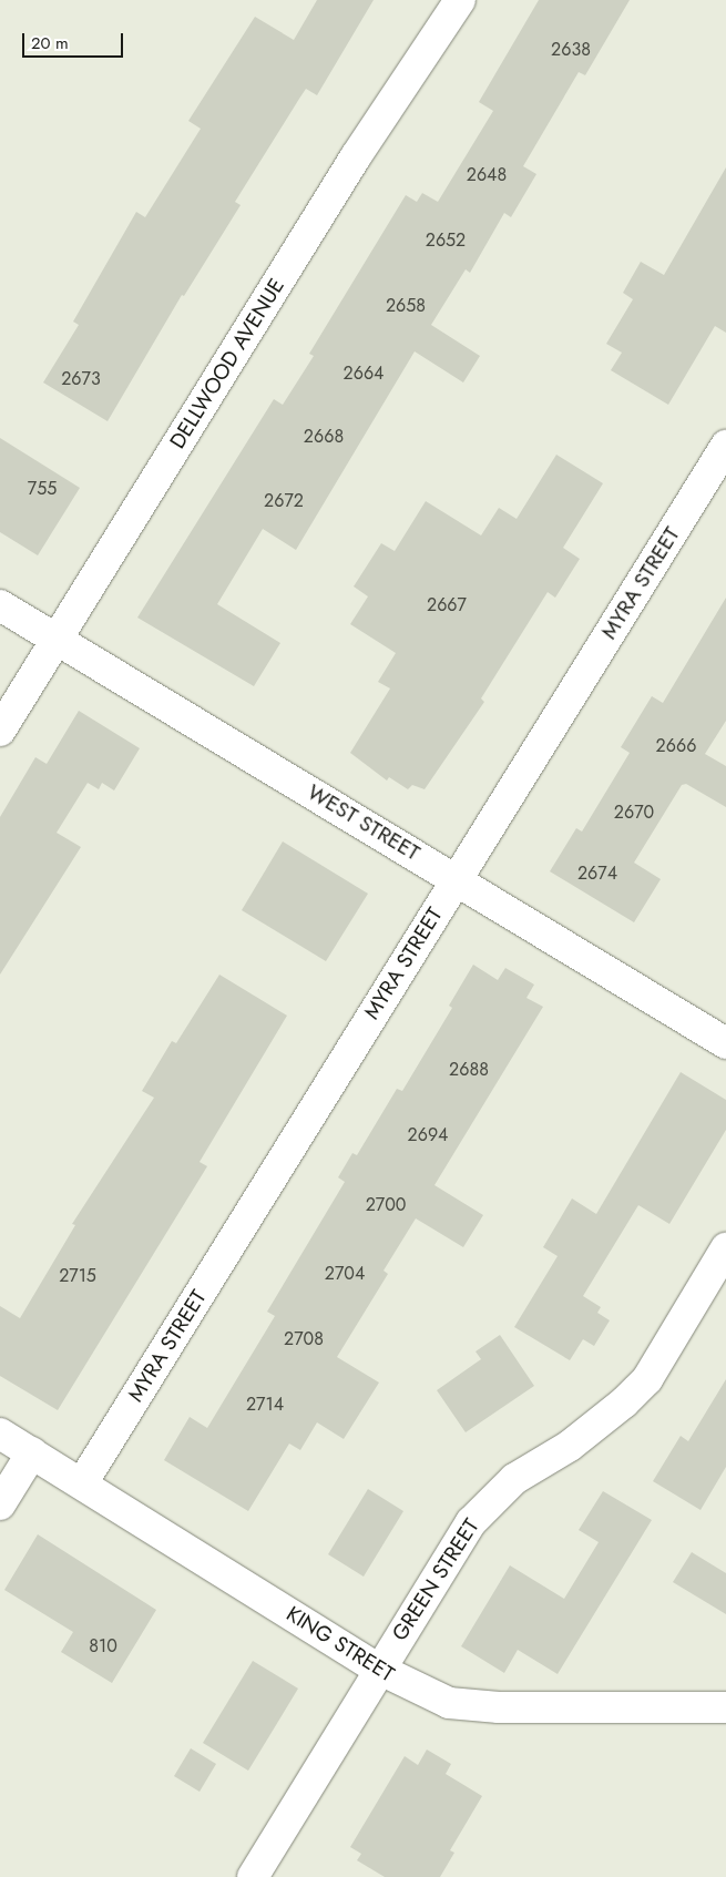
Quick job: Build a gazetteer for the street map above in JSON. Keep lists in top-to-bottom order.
{
  "streets": {
    "street": [
      "DELLWOOD AVENUE",
      "MYRA STREET",
      "WEST STREET",
      "GREEN STREET",
      "KING STREET"
    ]
  },
  "crossings": [
    ["DELLWOOD AVENUE", "WEST STREET"],
    ["MYRA STREET", "WEST STREET"],
    ["MYRA STREET", "KING STREET"],
    ["GREEN STREET", "KING STREET"]
  ],
  "house_numbers": [
    "2638",
    "2648",
    "2652",
    "2658",
    "2664",
    "2673",
    "2668",
    "755",
    "2672",
    "2667",
    "2666",
    "2670",
    "2674",
    "2688",
    "2694",
    "2700",
    "2704",
    "2715",
    "2708",
    "2714",
    "810"
  ],
  "scale_bar": "20 m"
}
